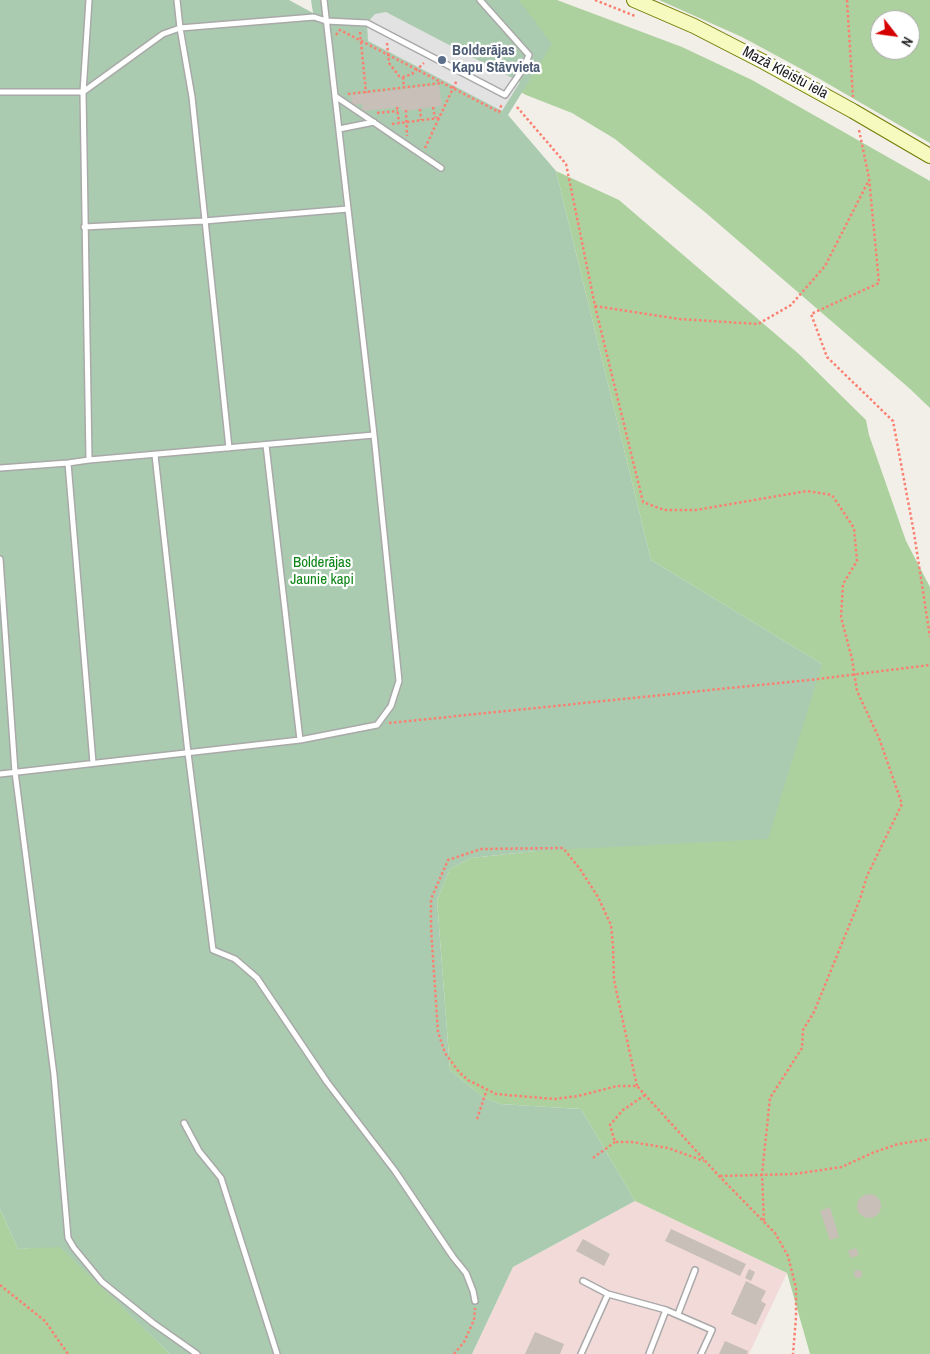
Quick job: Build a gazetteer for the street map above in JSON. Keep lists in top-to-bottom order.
{
  "streets": {
    "main road": ["Mazā Kleistu iela"]
  },
  "parks": ["Bolderājas Jaunie kapi"],
  "places": ["Bolderājas Kapu Stāvvieta"],
  "north": "bottom right"
}
